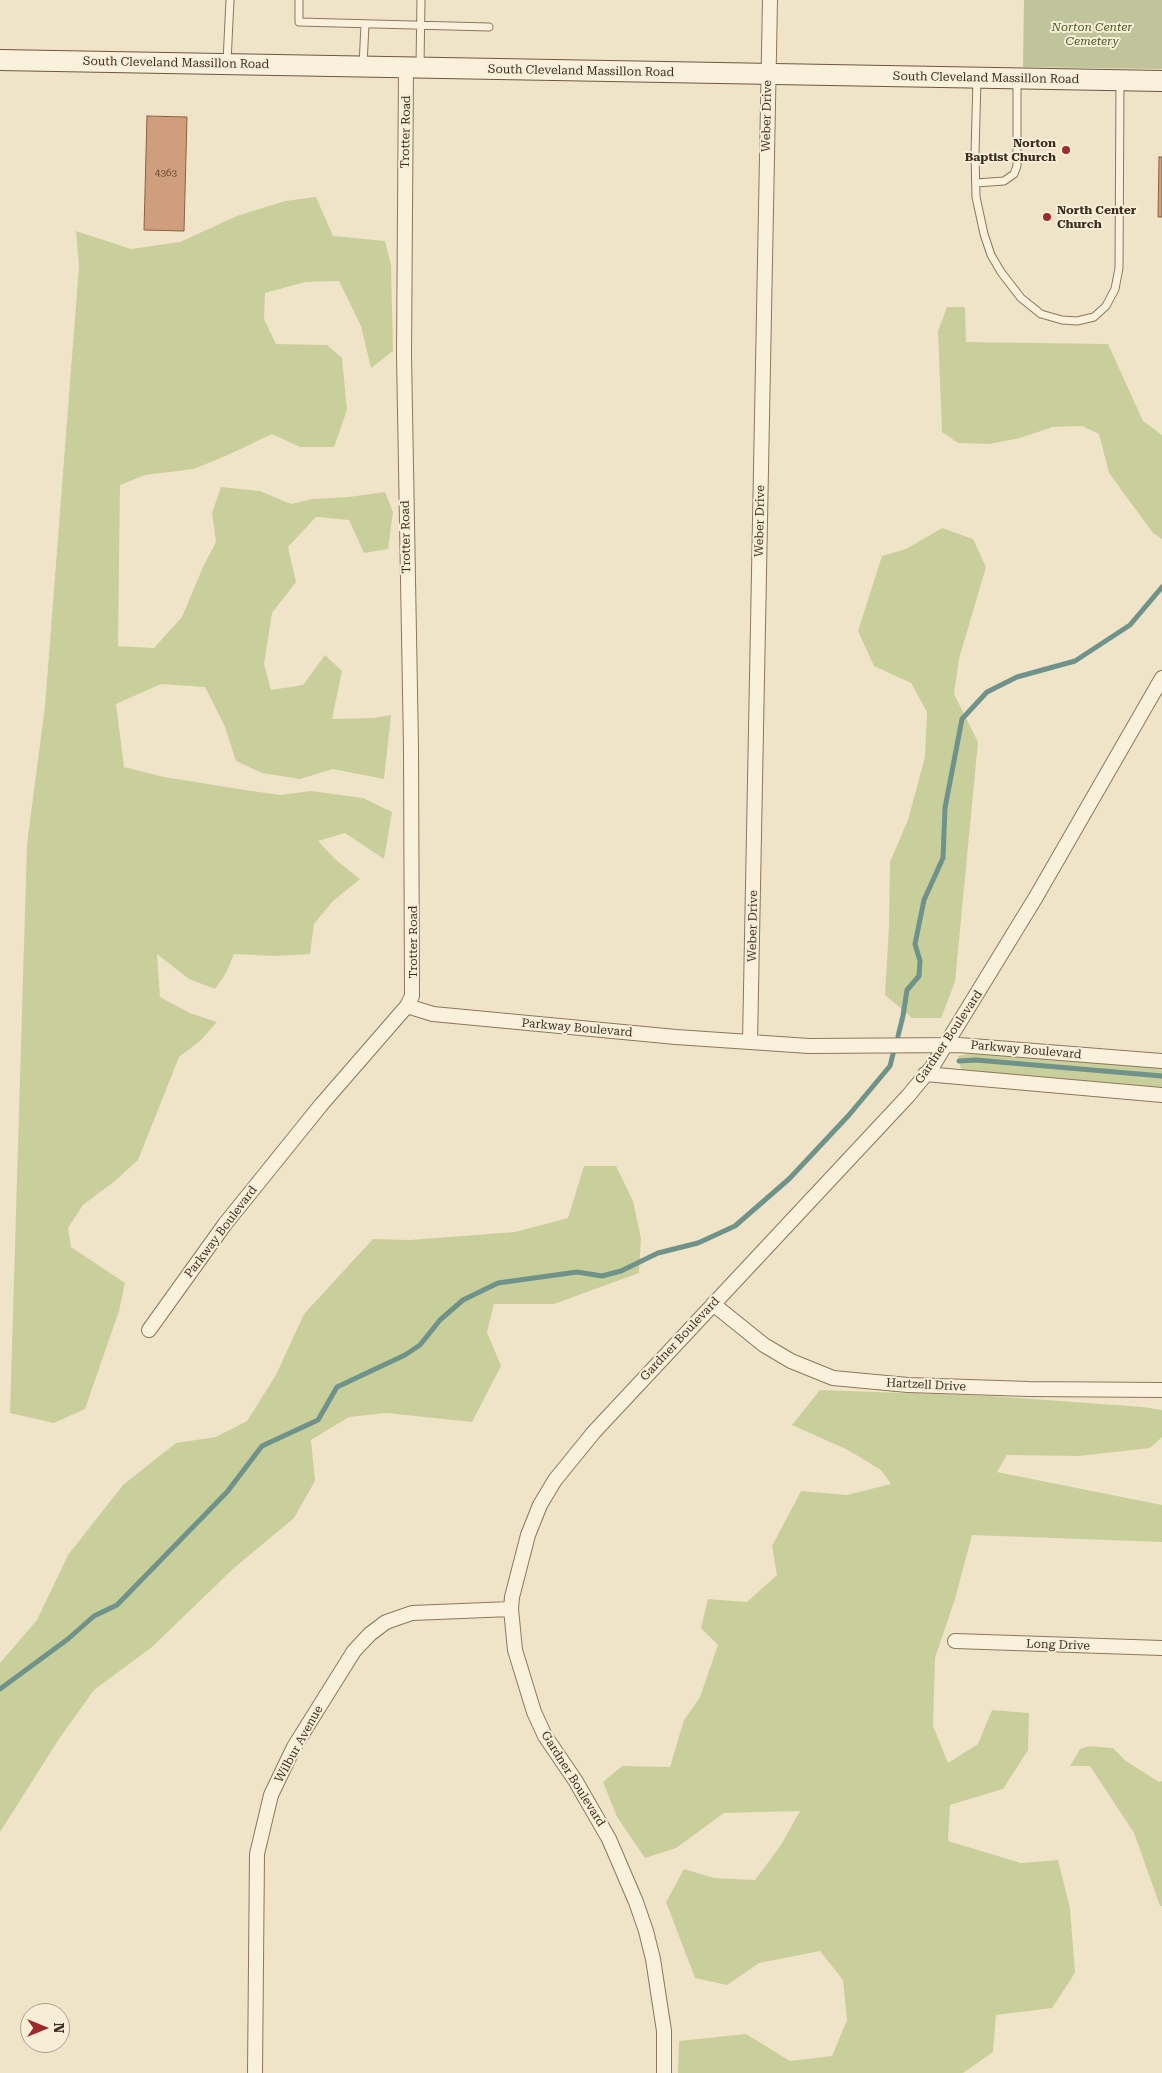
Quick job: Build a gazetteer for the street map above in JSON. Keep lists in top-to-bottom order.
{
  "streets": {
    "main road": ["South Cleveland Massillon Road"],
    "street": [
      "Weber Drive",
      "Trotter Road",
      "Parkway Boulevard",
      "Gardner Boulevard",
      "Hartzell Drive",
      "Long Drive",
      "Wilbur Avenue"
    ]
  },
  "crossings": [
    ["South Cleveland Massillon Road", "Weber Drive"],
    ["South Cleveland Massillon Road", "Trotter Road"],
    ["Weber Drive", "Parkway Boulevard"],
    ["Trotter Road", "Parkway Boulevard"],
    ["Parkway Boulevard", "Gardner Boulevard"],
    ["Gardner Boulevard", "Hartzell Drive"],
    ["Gardner Boulevard", "Wilbur Avenue"]
  ],
  "parks": ["Norton Center Cemetery"],
  "places": ["Norton Baptist Church", "North Center Church"],
  "house_numbers": ["4363"],
  "north": "right"
}
